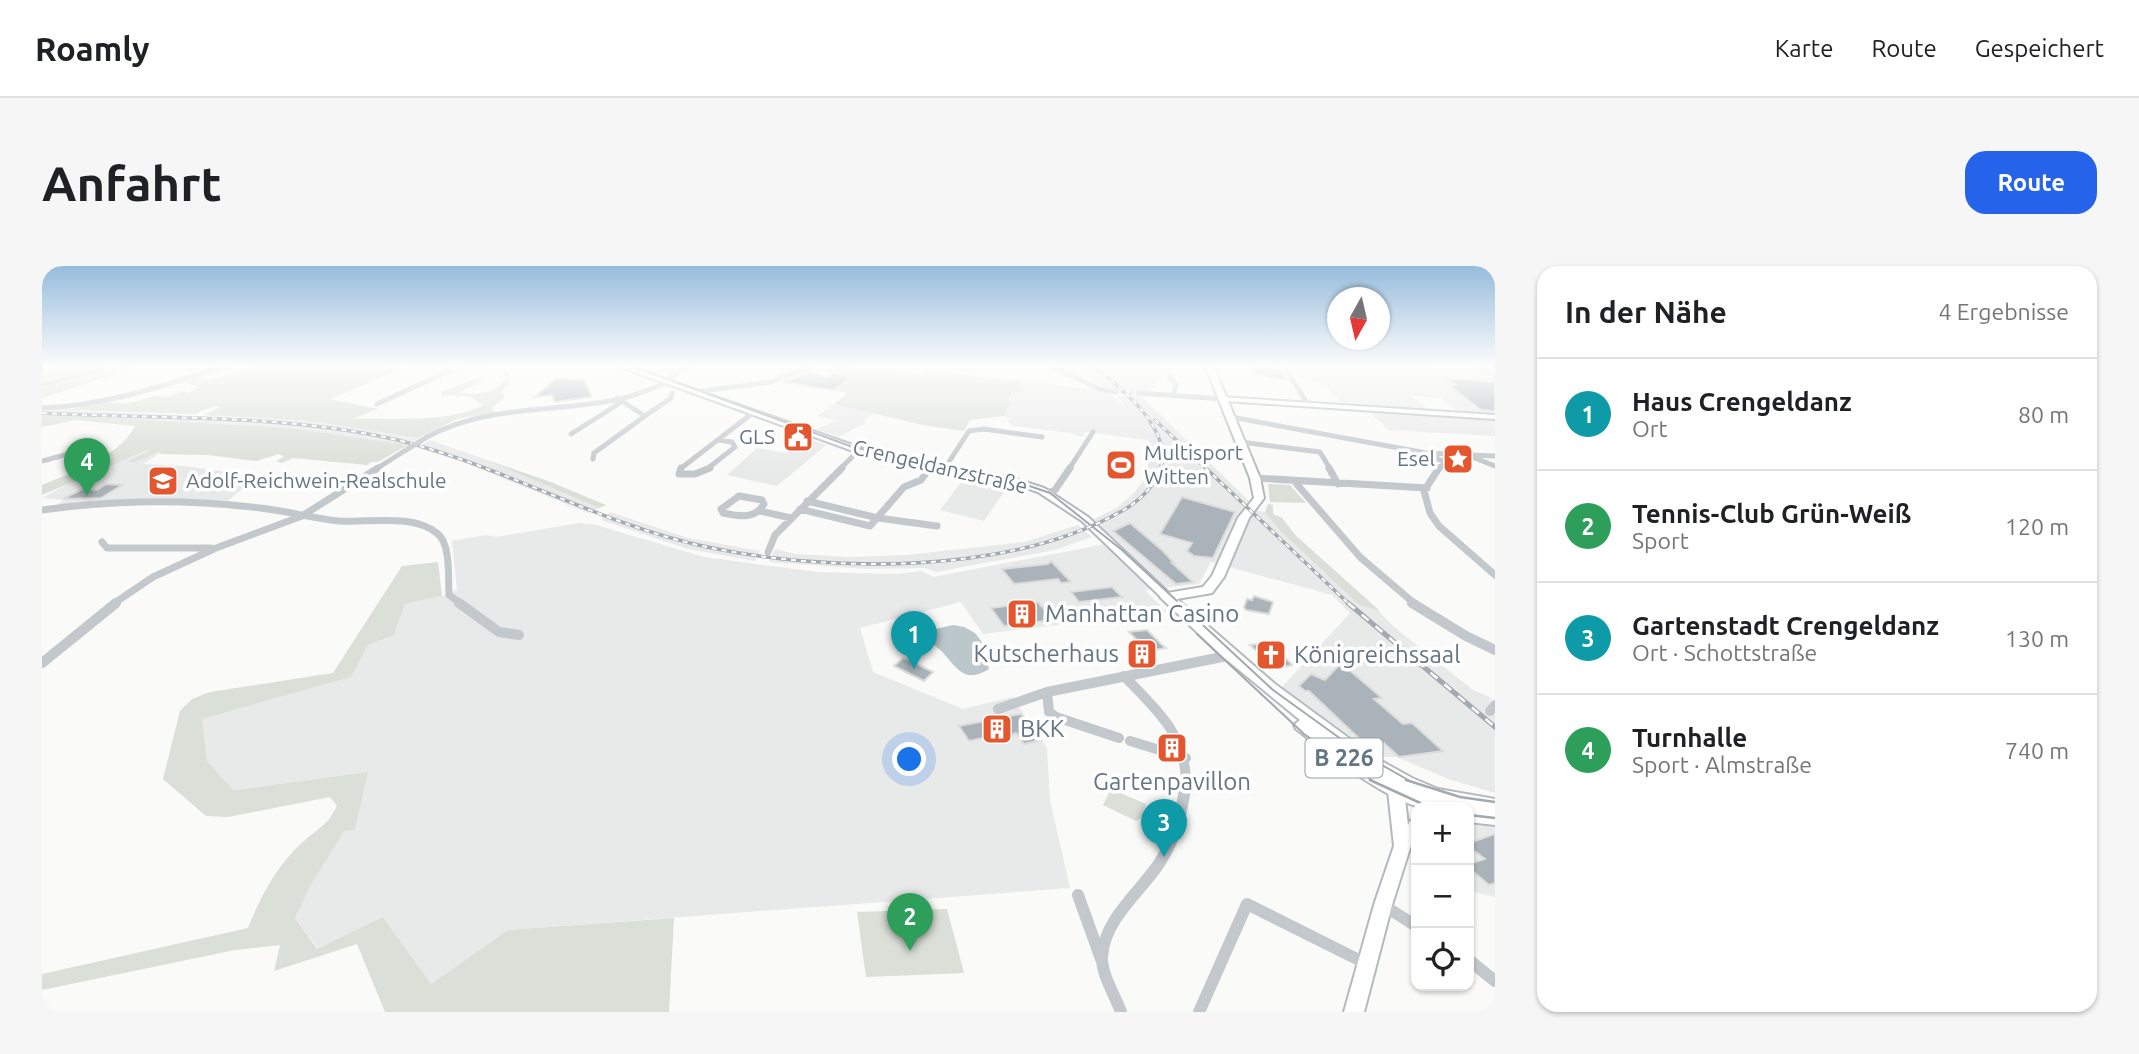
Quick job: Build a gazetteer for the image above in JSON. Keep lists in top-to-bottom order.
{
  "streets": {
    "main road": ["Crengeldanzstraße", "B 226"]
  },
  "crossings": [
    ["Crengeldanzstraße", "B 226"]
  ],
  "places": {
    "public building": ["GLS"],
    "place": ["Esel"],
    "sports": ["Multisport Witten"],
    "school or university": ["Adolf-Reichwein-Realschule"],
    "building": [
      "Manhattan Casino",
      "Kutscherhaus",
      "BKK",
      "Gartenpavillon"
    ],
    "church": ["Königreichssaal"]
  },
  "north": "bottom",
  "page": {
    "header": "Roamly",
    "nav": ["Karte", "Route", "Gespeichert"],
    "buttons": "Route",
    "title": "Anfahrt",
    "heading": ["In der Nähe", "4 Ergebnisse"],
    "list": [
      {
        "mark": "1",
        "name": "Haus Crengeldanz",
        "note": "Ort",
        "value": "80 m"
      },
      {
        "mark": "2",
        "name": "Tennis-Club Grün-Weiß",
        "note": "Sport",
        "value": "120 m"
      },
      {
        "mark": "3",
        "name": "Gartenstadt Crengeldanz",
        "note": "Ort · Schottstraße",
        "value": "130 m"
      },
      {
        "mark": "4",
        "name": "Turnhalle",
        "note": "Sport · Almstraße",
        "value": "740 m"
      }
    ],
    "pins": [
      "4",
      "1",
      "3",
      "2"
    ],
    "map_buttons": ["+", "−"]
  }
}
